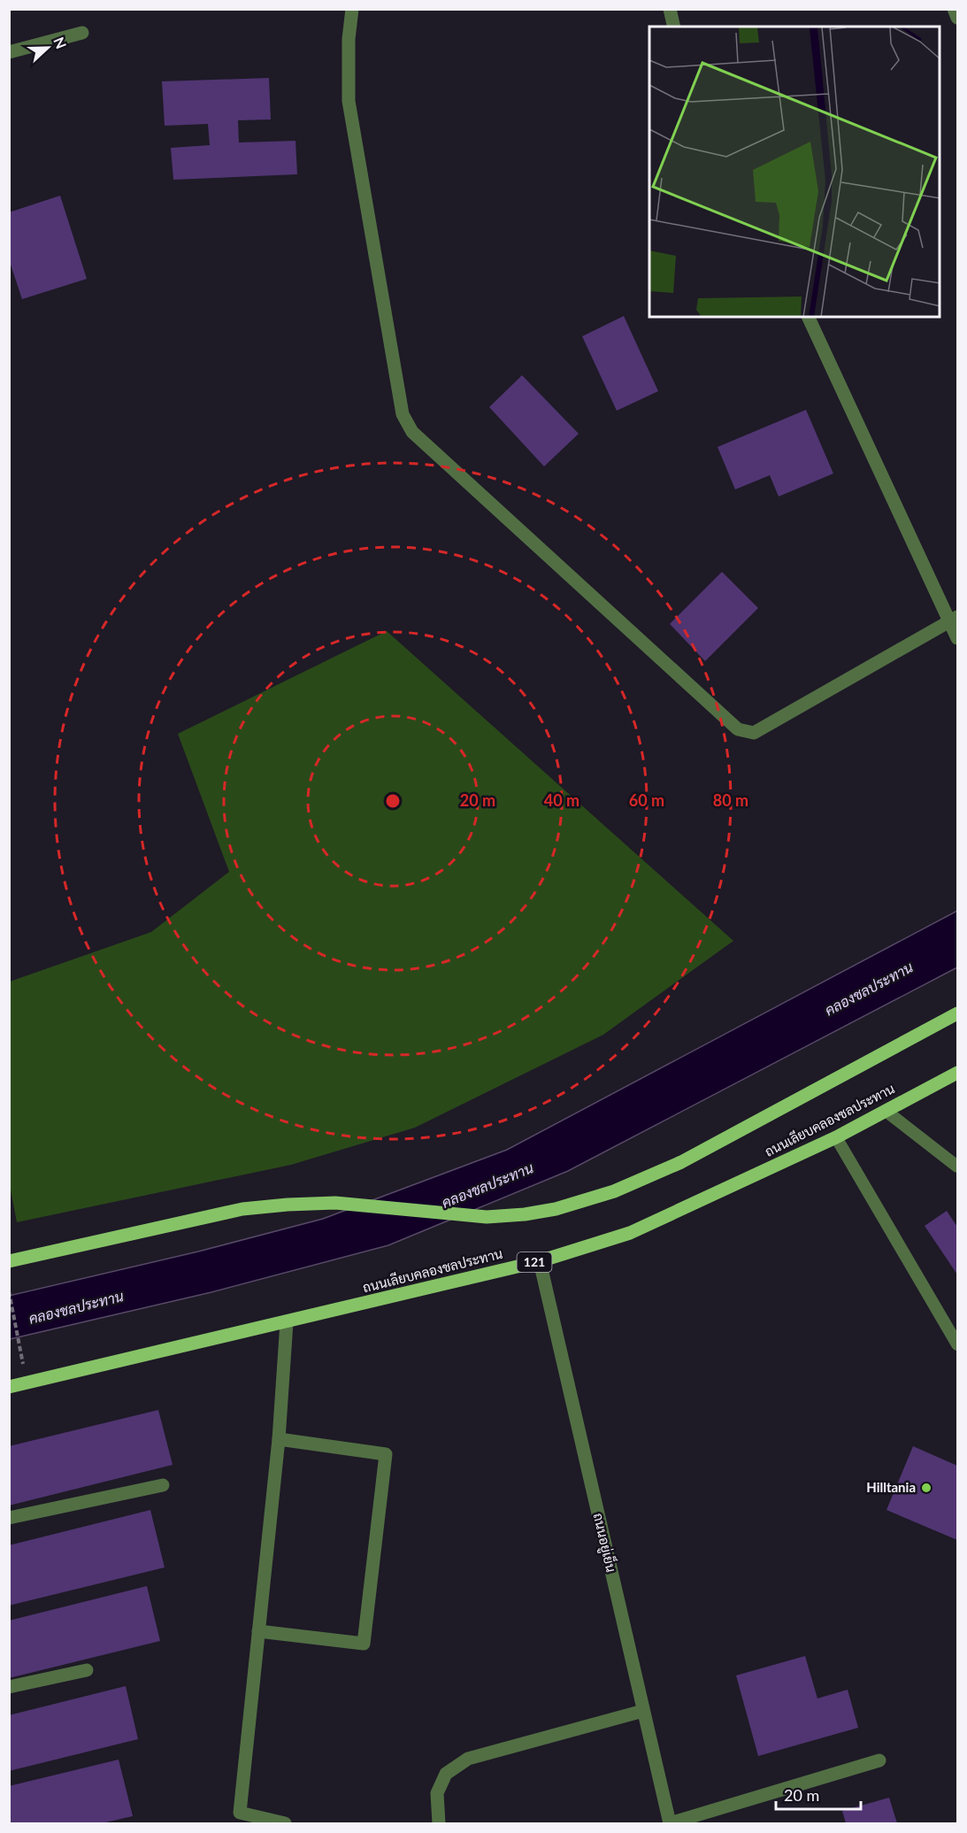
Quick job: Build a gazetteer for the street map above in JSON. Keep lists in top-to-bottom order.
{
  "streets": {
    "main road": ["ถนนเลียบคลองชลประทาน", "121"],
    "street": ["ถนนอยู่เย็น"]
  },
  "crossings": [
    ["ถนนเลียบคลองชลประทาน", "ถนนอยู่เย็น"]
  ],
  "water": ["คลองชลประทาน"],
  "places": ["Hilltania"],
  "scale_bar": "20 m",
  "north": "right",
  "rings": [
    "20 m",
    "40 m",
    "60 m",
    "80 m"
  ]
}
